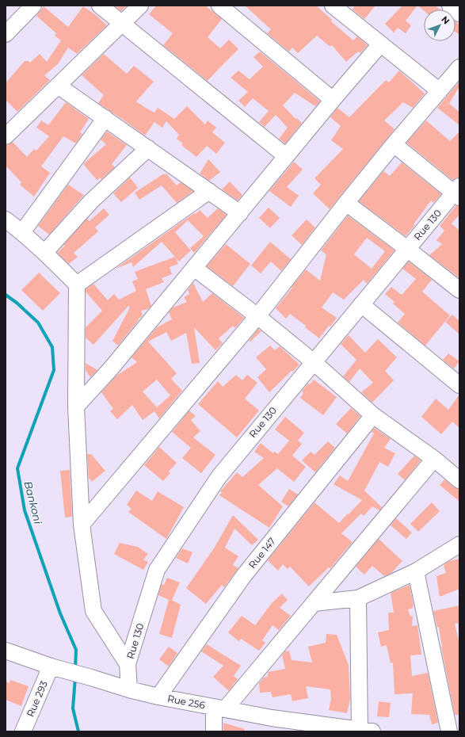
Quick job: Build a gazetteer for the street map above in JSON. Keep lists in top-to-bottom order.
{
  "streets": {
    "street": [
      "Rue 130",
      "Rue 147",
      "Rue 293",
      "Rue 256"
    ]
  },
  "crossings": [
    ["Rue 130", "Rue 256"],
    ["Rue 147", "Rue 256"],
    ["Rue 293", "Rue 256"]
  ],
  "water": ["Bankoni"],
  "north": "top right"
}
